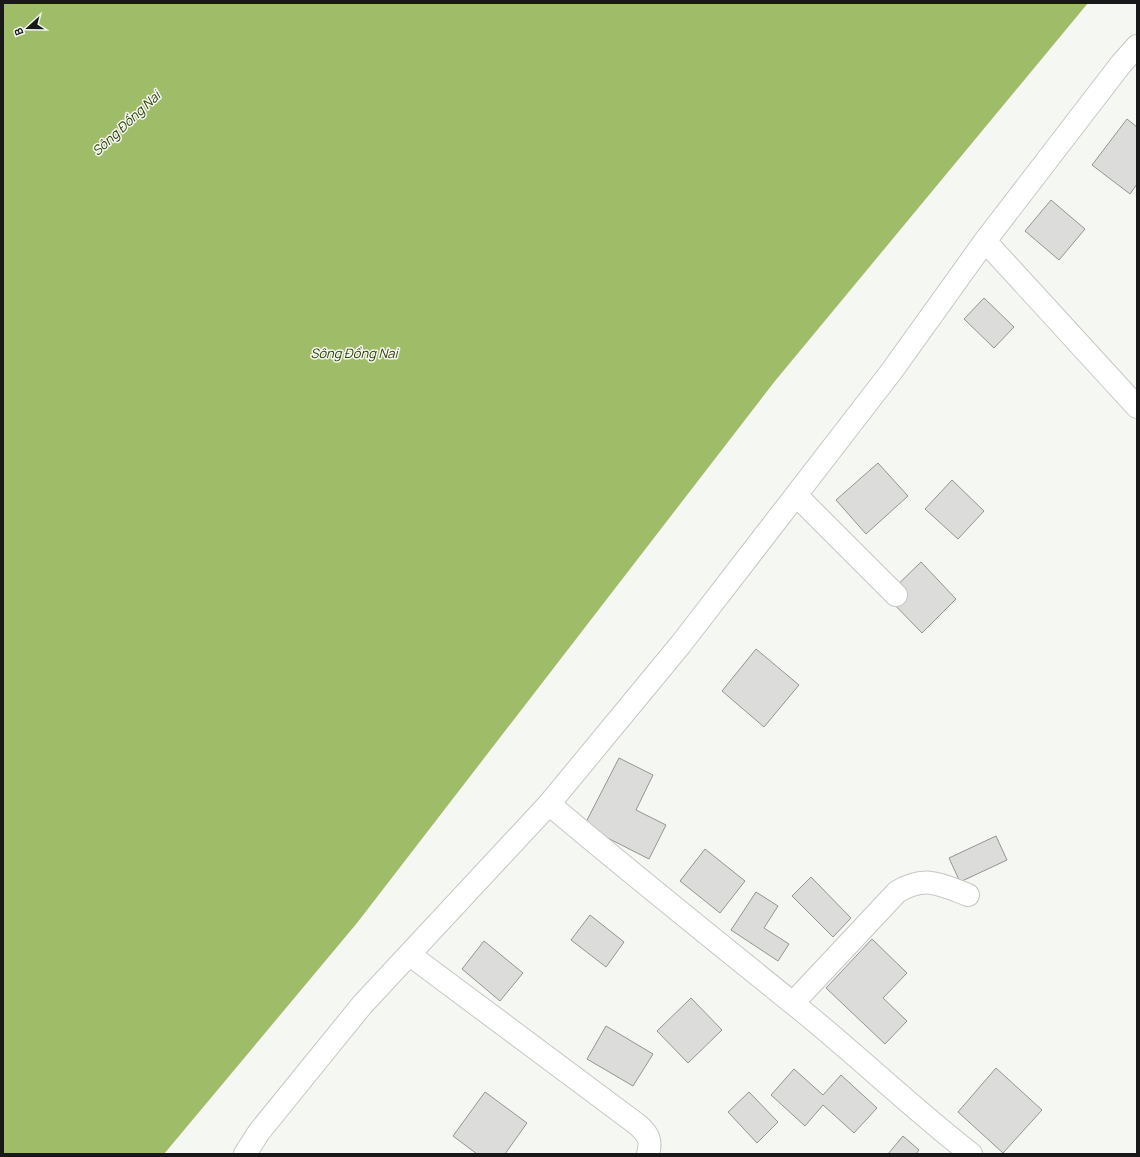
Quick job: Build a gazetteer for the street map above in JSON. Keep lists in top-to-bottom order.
{
  "water": ["Sông Đồng Nai"],
  "north": "left"
}
